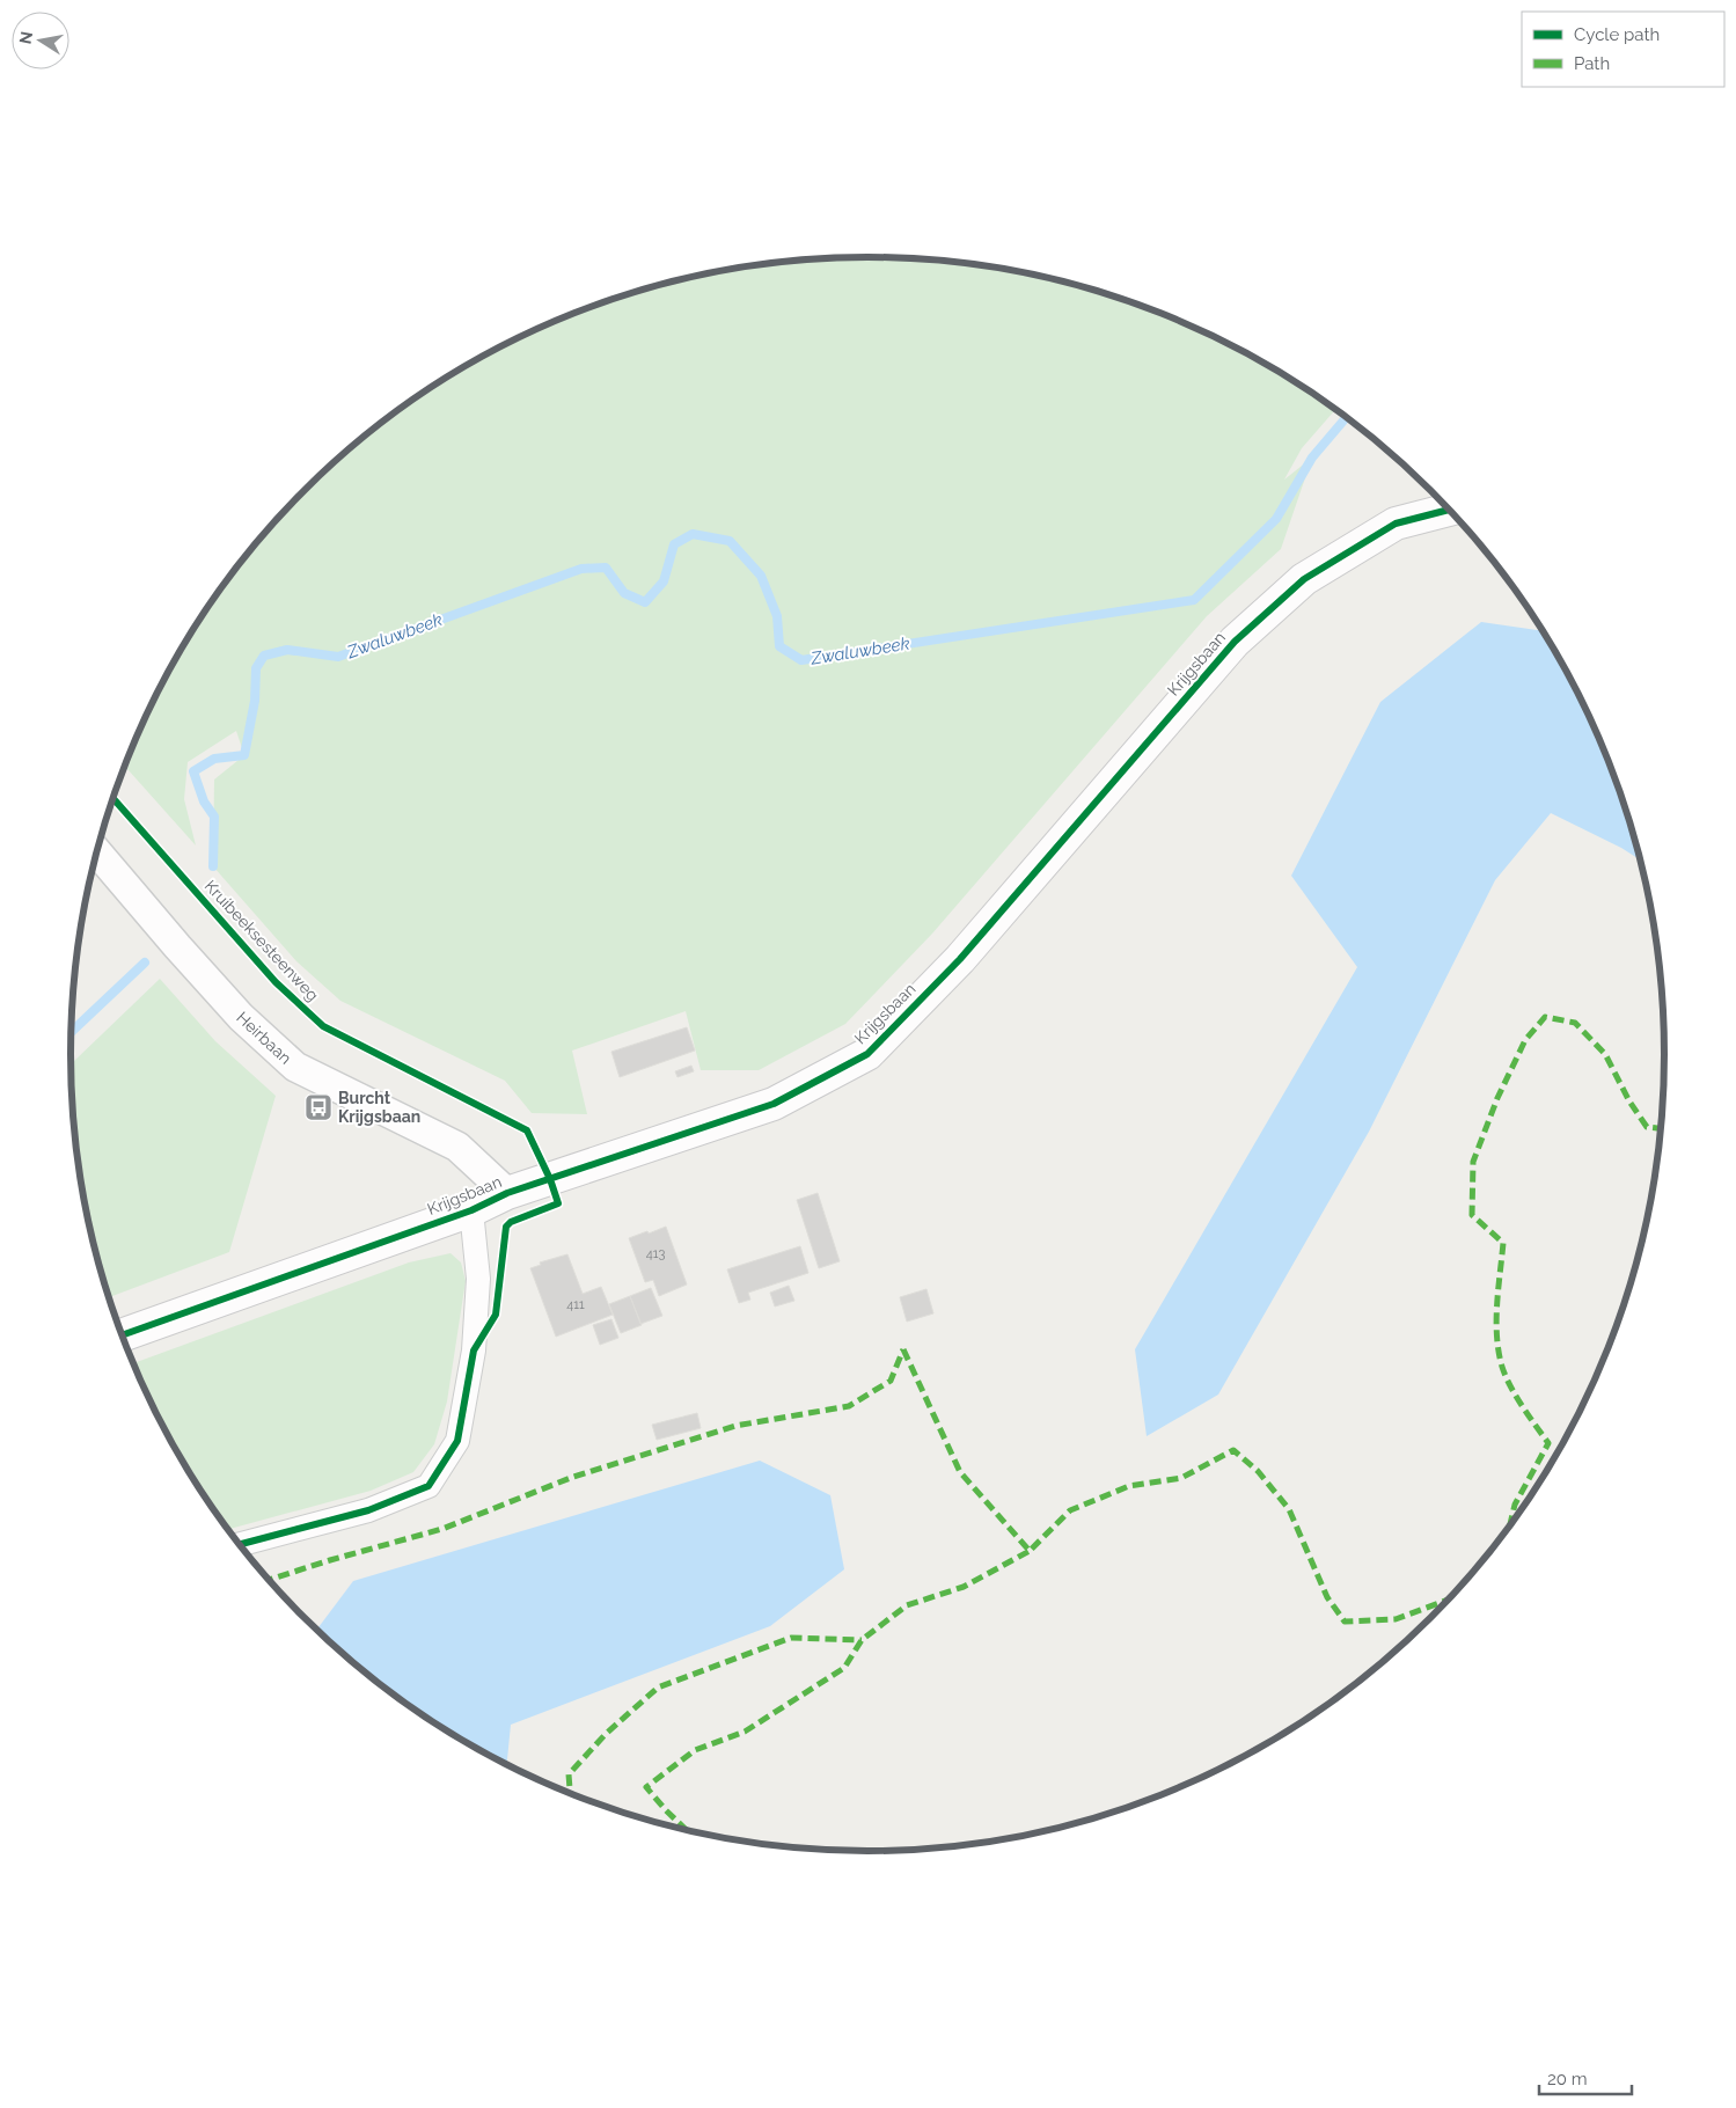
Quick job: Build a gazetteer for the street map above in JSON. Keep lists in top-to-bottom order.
{
  "streets": {
    "main road": ["Krijgsbaan"],
    "street": ["Heirbaan"],
    "cycle path": ["Kruibeeksesteenweg"]
  },
  "crossings": [
    ["Krijgsbaan", "Heirbaan"]
  ],
  "water": ["Zwaluwbeek"],
  "places": {
    "bus stop": ["Burcht Krijgsbaan"]
  },
  "house_numbers": ["413", "411"],
  "legend": ["Cycle path", "Path"],
  "scale_bar": "20 m",
  "north": "left"
}
